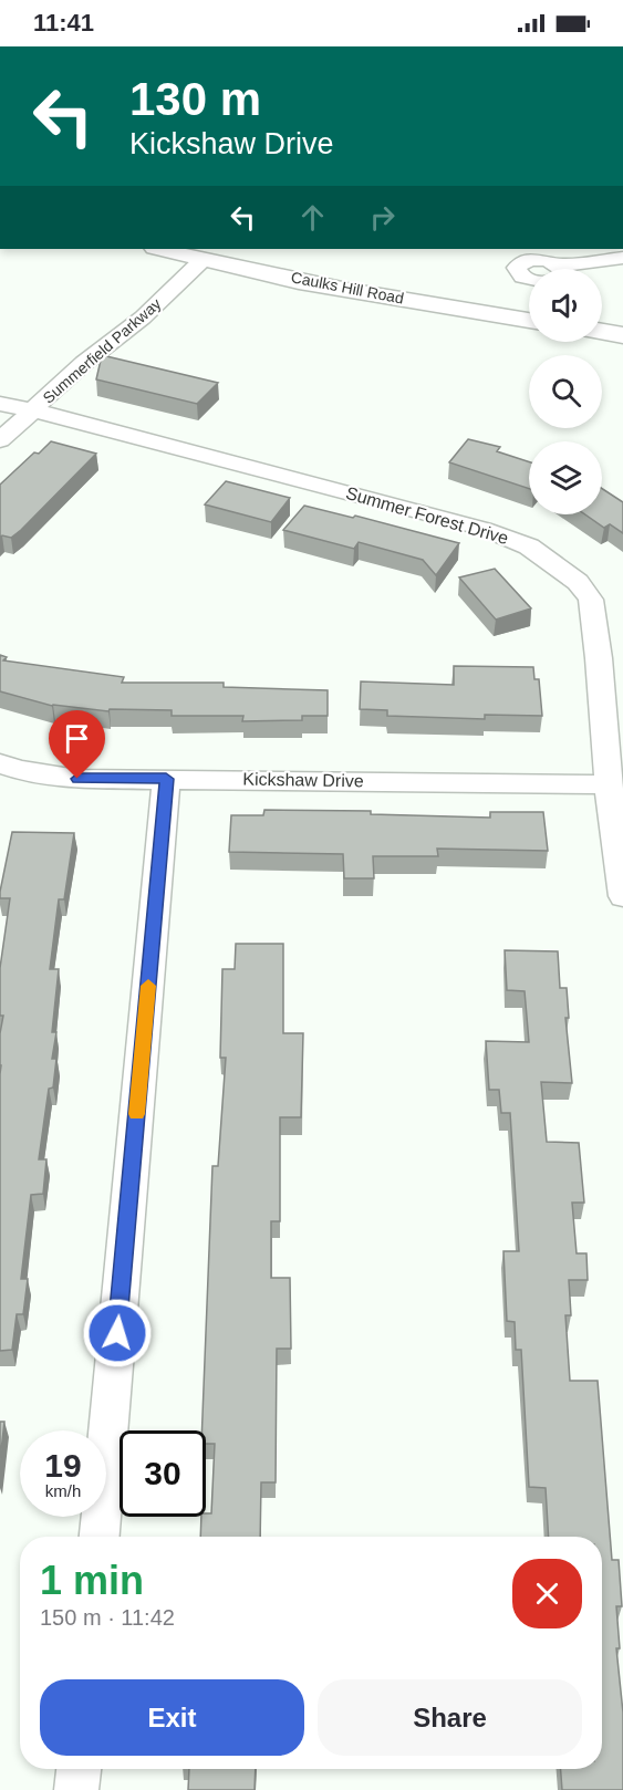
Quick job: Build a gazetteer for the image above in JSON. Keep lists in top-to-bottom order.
{
  "streets": {
    "main road": ["Caulks Hill Road"],
    "street": ["Summerfield Parkway", "Summer Forest Drive", "Kickshaw Drive"]
  },
  "crossings": [
    ["Caulks Hill Road", "Summerfield Parkway"],
    ["Summerfield Parkway", "Summer Forest Drive"],
    ["Summer Forest Drive", "Kickshaw Drive"]
  ],
  "page": {
    "status": "11:41",
    "turn": ["130 m", "Kickshaw Drive"],
    "speed": "19 km/h",
    "limit": "30",
    "heading": ["1 min", "150 m · 11:42"],
    "buttons": ["Exit", "Share"]
  }
}
